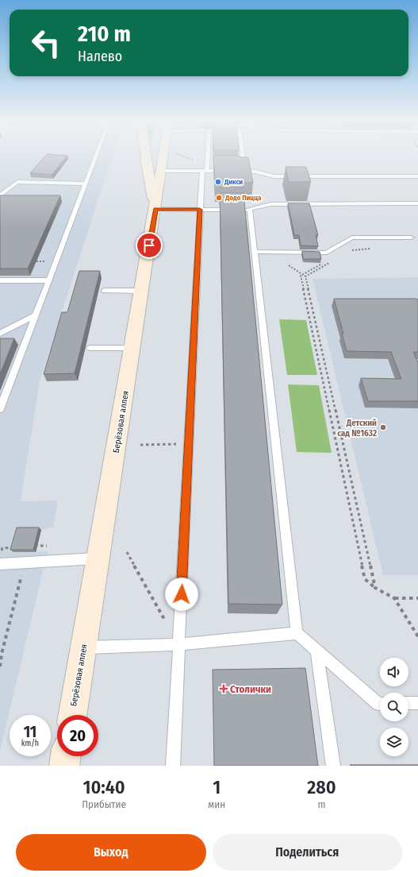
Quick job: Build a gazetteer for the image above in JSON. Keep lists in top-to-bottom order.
{
  "streets": {
    "main road": ["Берёзовая аллея"]
  },
  "places": {
    "other": ["Дикси", "Додо Пицца", "Детский сад №1632"],
    "health": ["Столички"]
  },
  "page": {
    "turn": ["210 m", "Налево"],
    "speed": "11 km/h",
    "limit": "20",
    "eta": [
      "10:40",
      "Прибытие",
      "1",
      "мин",
      "280",
      "m"
    ],
    "buttons": ["Выход", "Поделиться"]
  }
}
